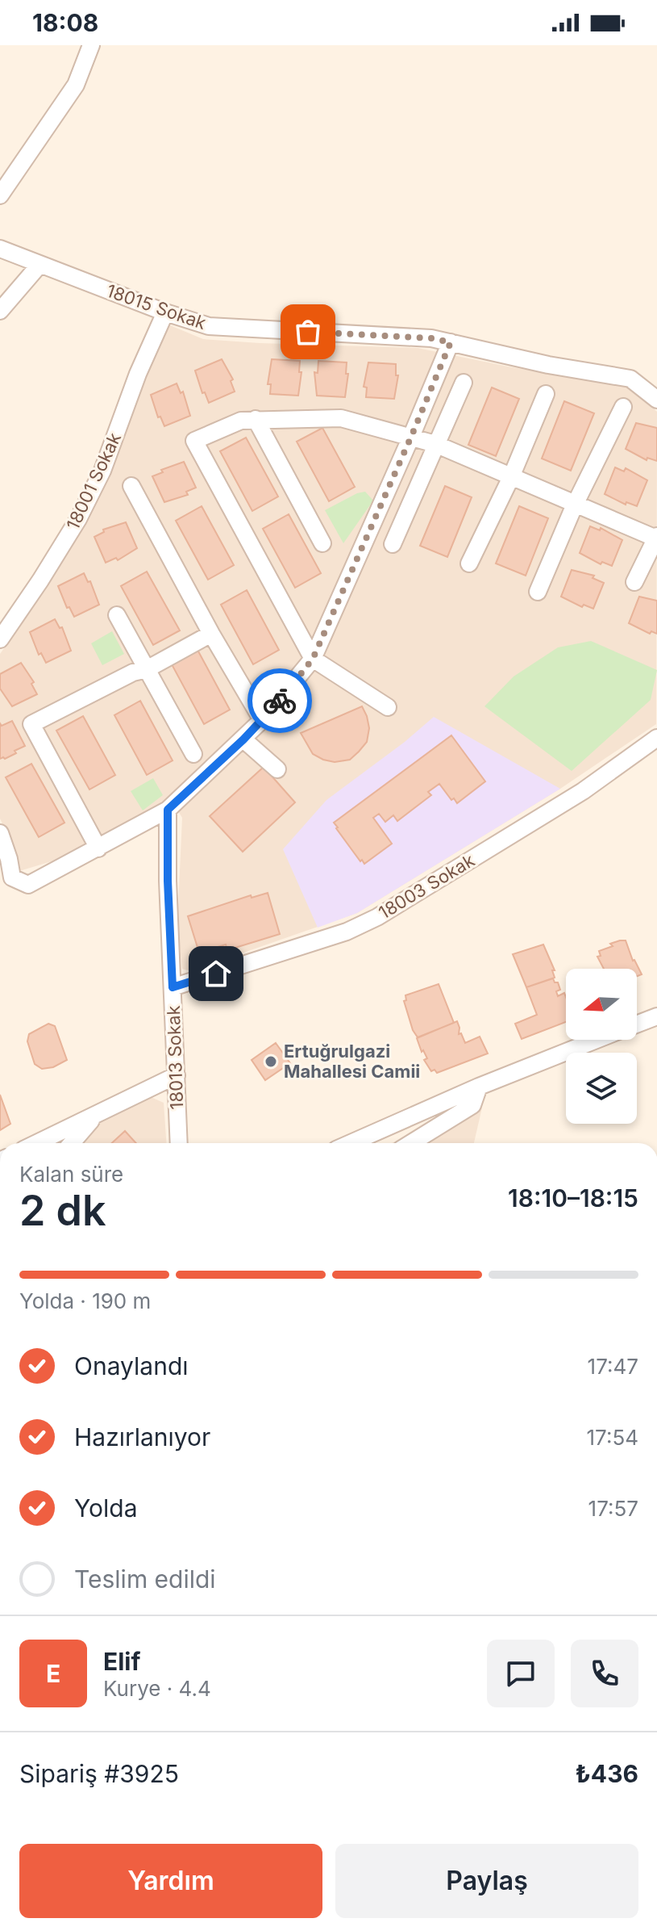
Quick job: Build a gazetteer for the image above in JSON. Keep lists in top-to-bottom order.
{
  "streets": {
    "street": [
      "18015 Sokak",
      "18001 Sokak",
      "18003 Sokak",
      "18013 Sokak"
    ]
  },
  "crossings": [
    ["18015 Sokak", "18001 Sokak"],
    ["18003 Sokak", "18013 Sokak"]
  ],
  "places": ["Ertuğrulgazi Mahallesi Camii"],
  "north": "left",
  "page": {
    "status": "18:08",
    "heading": ["2 dk", "Kalan süre", "18:10–18:15"],
    "panel": [
      "Elif",
      "Kurye · 4.4",
      "Sipariş #3925",
      "₺436"
    ],
    "bar": "Yolda · 190 m",
    "list": [
      ["Onaylandı", "17:47"],
      ["Hazırlanıyor", "17:54"],
      ["Yolda", "17:57"],
      "Teslim edildi"
    ],
    "round": "E",
    "buttons": ["Yardım", "Paylaş"]
  }
}
